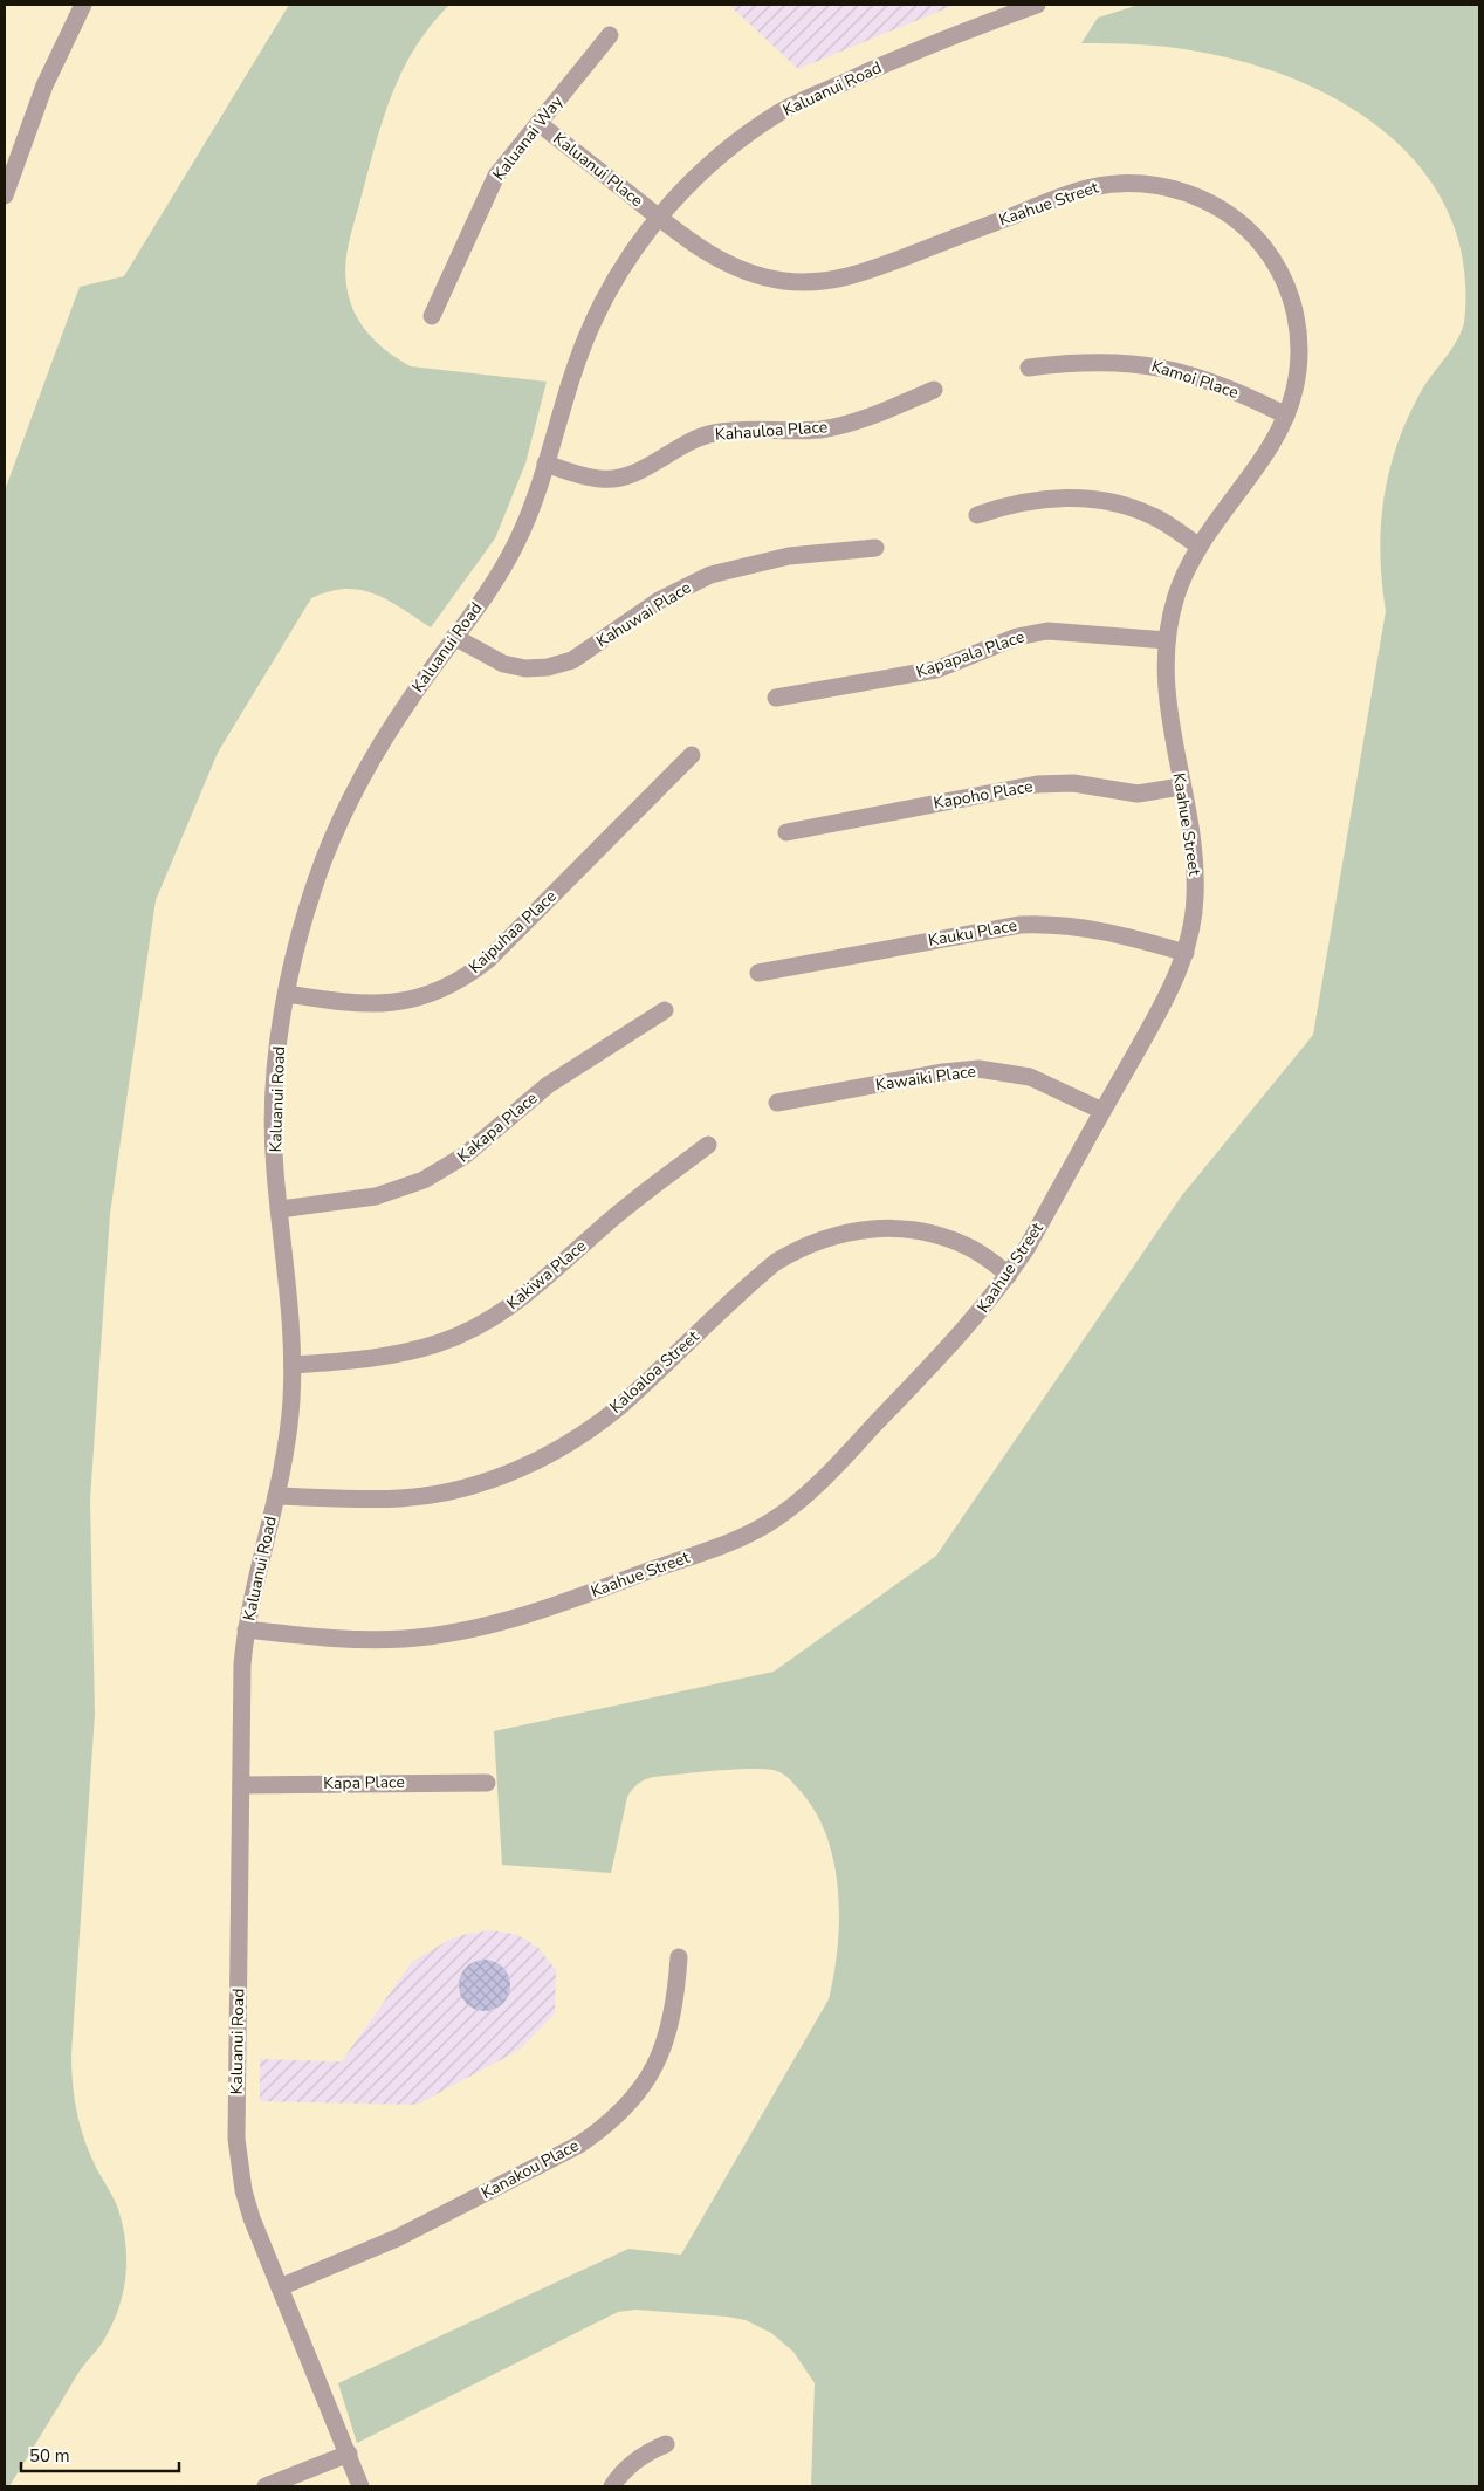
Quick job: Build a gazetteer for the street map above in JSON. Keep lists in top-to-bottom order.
{
  "streets": {
    "street": [
      "Kaluanui Road",
      "Kaluanai Way",
      "Kaluanui Place",
      "Kaahue Street",
      "Kamoi Place",
      "Kahauloa Place",
      "Kahuwai Place",
      "Kapapala Place",
      "Kapoho Place",
      "Kaipuhaa Place",
      "Kauku Place",
      "Kawaiki Place",
      "Kakapa Place",
      "Kakiwa Place",
      "Kaloaloa Street",
      "Kapa Place",
      "Kanakou Place"
    ]
  },
  "crossings": [
    ["Kaluanui Road", "Kaluanui Place"],
    ["Kaluanui Road", "Kaahue Street"],
    ["Kaluanui Road", "Kahauloa Place"],
    ["Kaluanui Road", "Kahuwai Place"],
    ["Kaluanui Road", "Kaipuhaa Place"],
    ["Kaluanui Road", "Kakapa Place"],
    ["Kaluanui Road", "Kakiwa Place"],
    ["Kaluanui Road", "Kaloaloa Street"],
    ["Kaluanui Road", "Kapa Place"],
    ["Kaluanui Road", "Kanakou Place"],
    ["Kaluanai Way", "Kaluanui Place"],
    ["Kaluanui Place", "Kaahue Street"],
    ["Kaahue Street", "Kamoi Place"],
    ["Kaahue Street", "Kapapala Place"],
    ["Kaahue Street", "Kapoho Place"],
    ["Kaahue Street", "Kauku Place"],
    ["Kaahue Street", "Kawaiki Place"],
    ["Kaahue Street", "Kaloaloa Street"]
  ],
  "scale_bar": "50 m"
}
